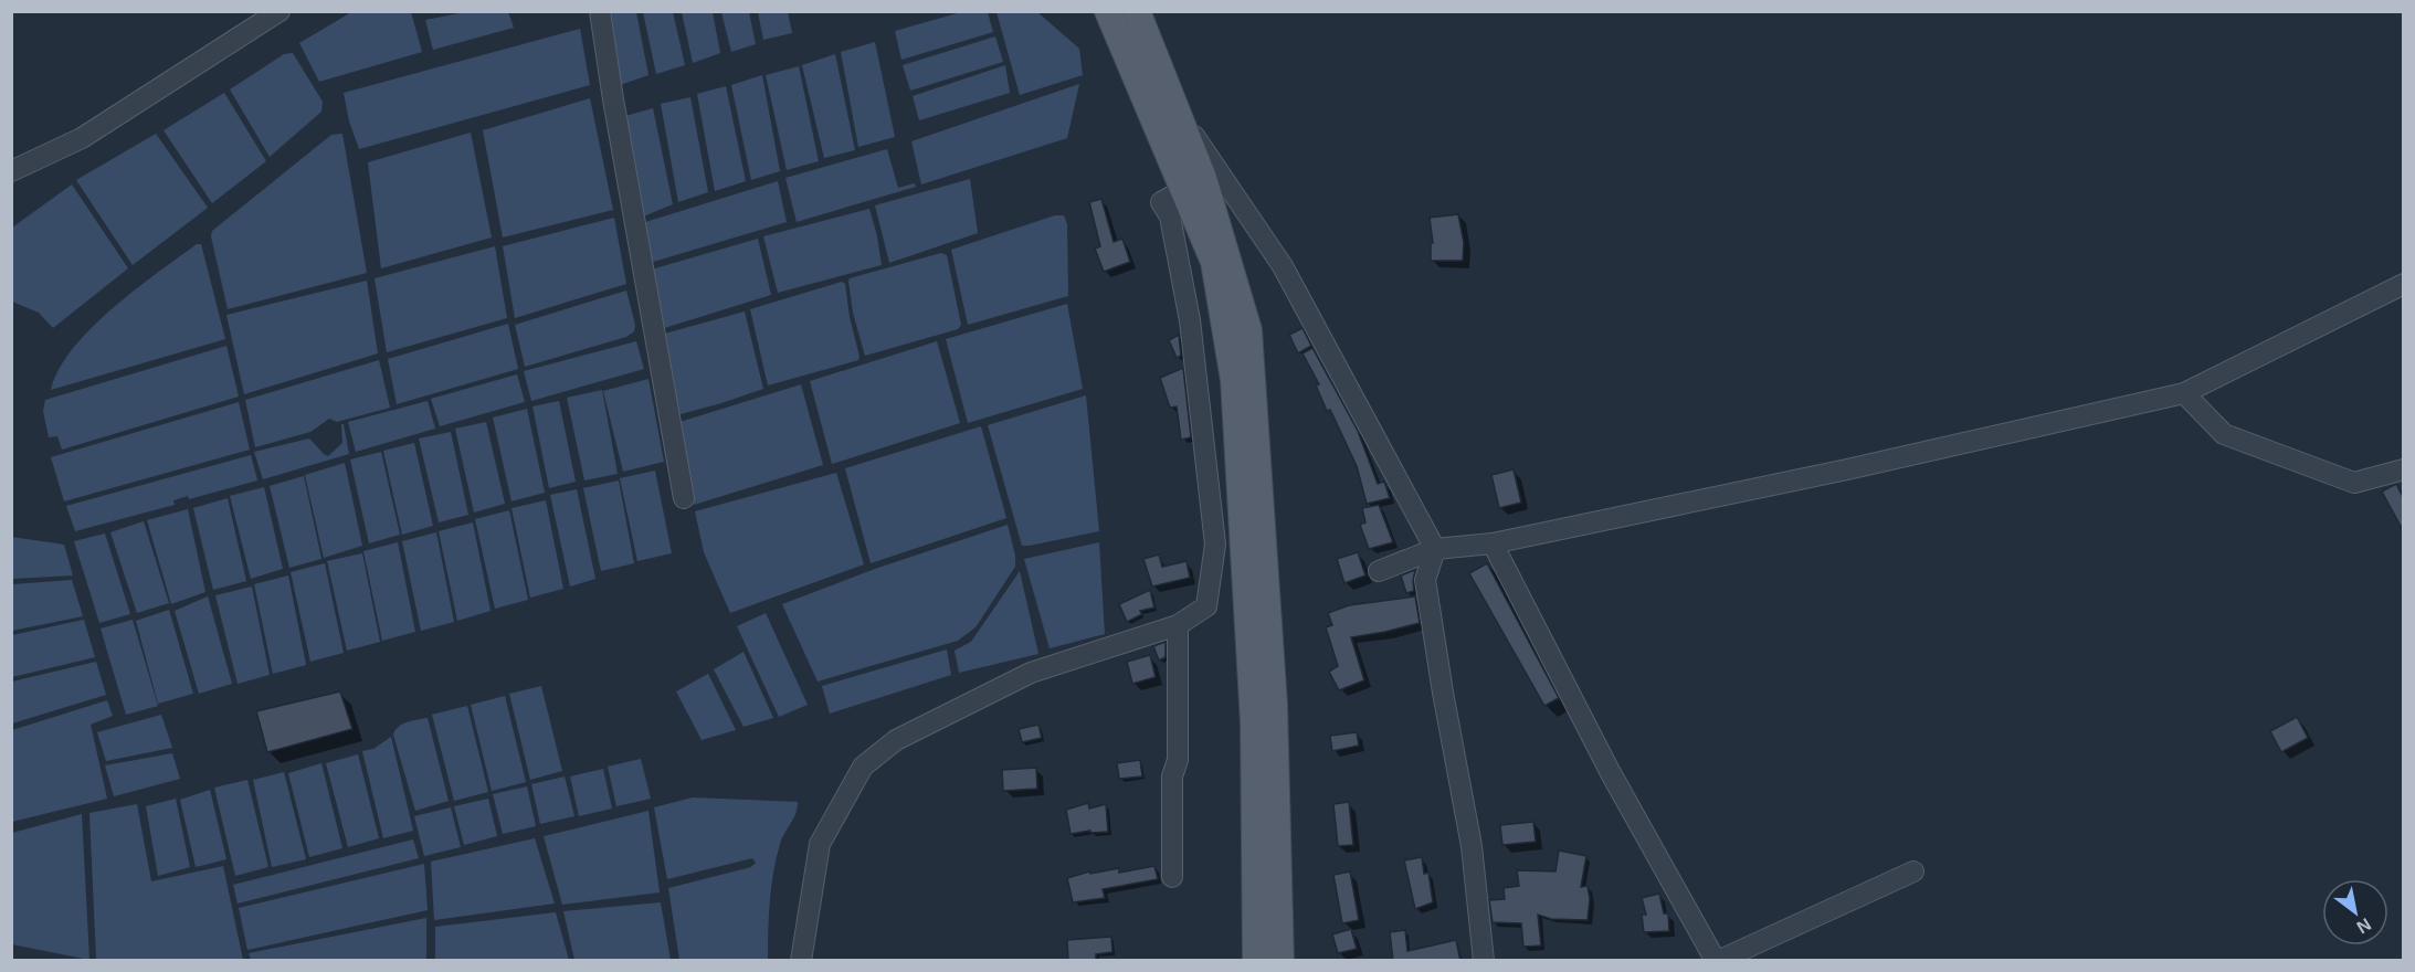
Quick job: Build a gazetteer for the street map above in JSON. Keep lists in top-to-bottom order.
{
  "north": "bottom right"
}
